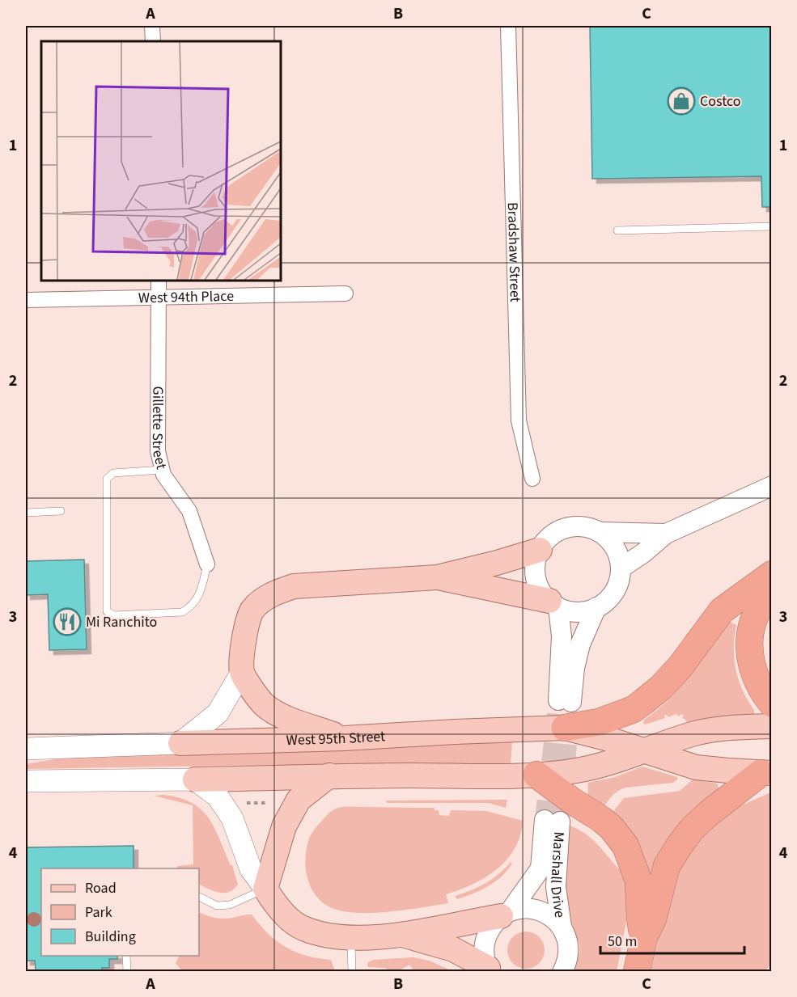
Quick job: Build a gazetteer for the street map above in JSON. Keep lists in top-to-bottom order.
{
  "streets": {
    "main road": ["West 95th Street"],
    "street": [
      "Bradshaw Street",
      "West 94th Place",
      "Gillette Street",
      "Marshall Drive"
    ]
  },
  "crossings": [
    ["West 94th Place", "Gillette Street"]
  ],
  "places": {
    "shop": ["Costco"],
    "restaurant": ["Mi Ranchito"]
  },
  "legend": ["Road", "Park", "Building"],
  "scale_bar": "50 m",
  "grid": {
    "columns": ["A", "B", "C"],
    "rows": [
      "1",
      "2",
      "3",
      "4"
    ]
  }
}
